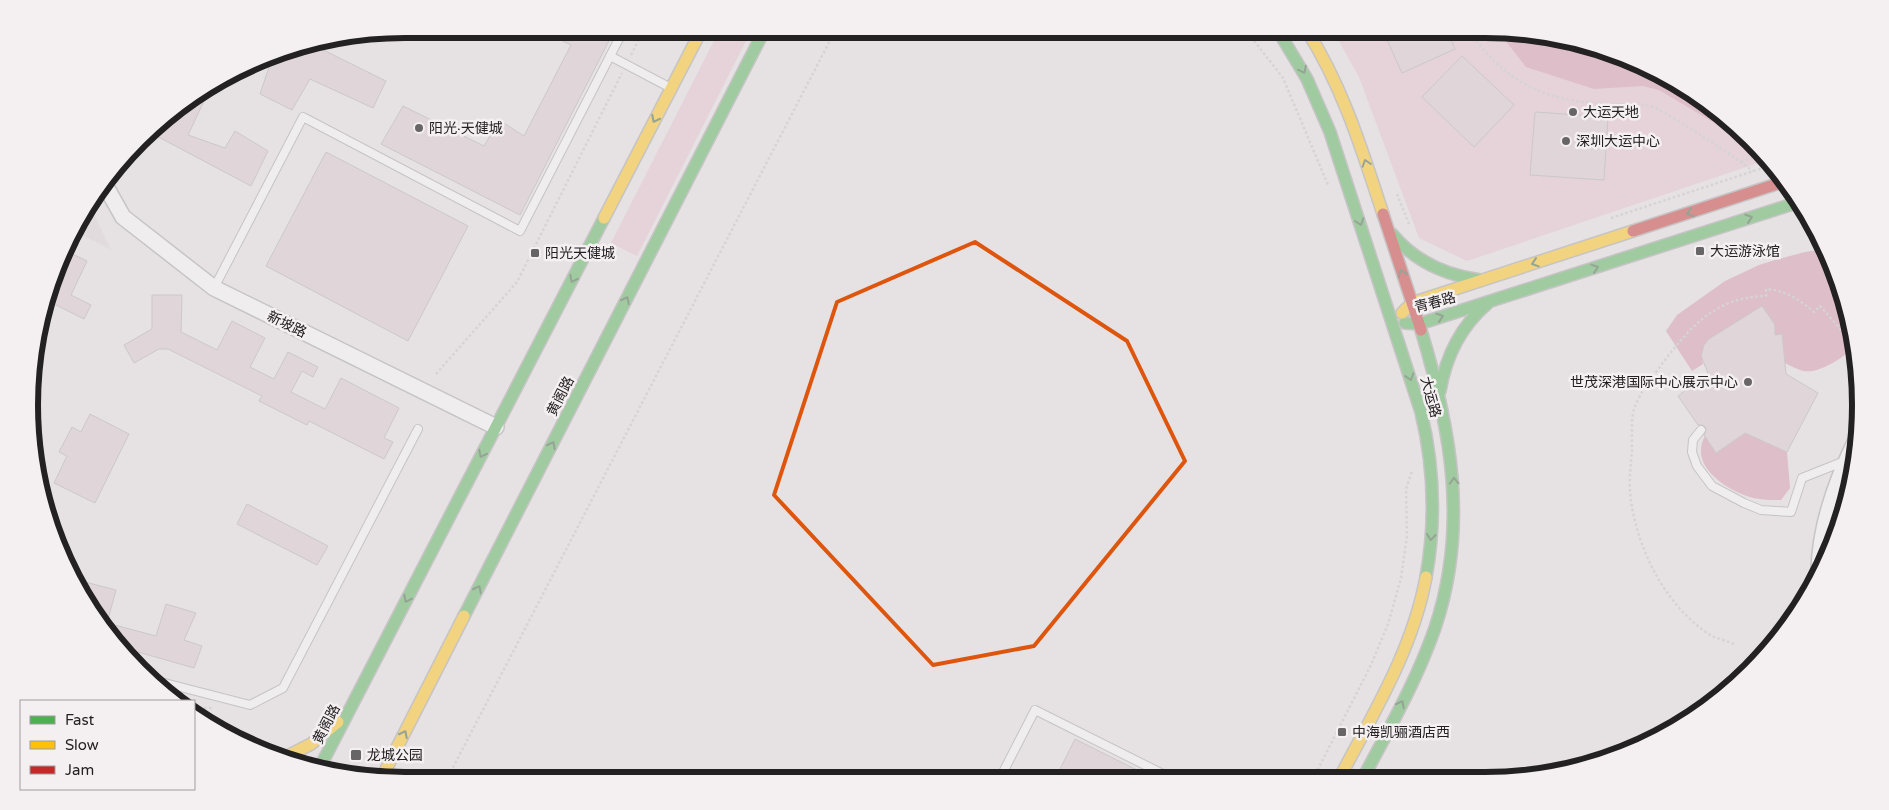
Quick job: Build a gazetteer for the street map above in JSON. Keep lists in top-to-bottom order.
{
  "streets": {
    "street": [
      "青春路",
      "新坡路",
      "黄阁路",
      "大运路"
    ]
  },
  "crossings": [
    ["青春路", "大运路"],
    ["新坡路", "黄阁路"]
  ],
  "places": {
    "other": [
      "大运天地",
      "阳光·天健城",
      "深圳大运中心",
      "世茂深港国际中心展示中心"
    ],
    "transit": [
      "大运游泳馆",
      "阳光天健城",
      "中海凯骊酒店西",
      "龙城公园"
    ]
  },
  "legend": ["Fast", "Slow", "Jam"]
}
